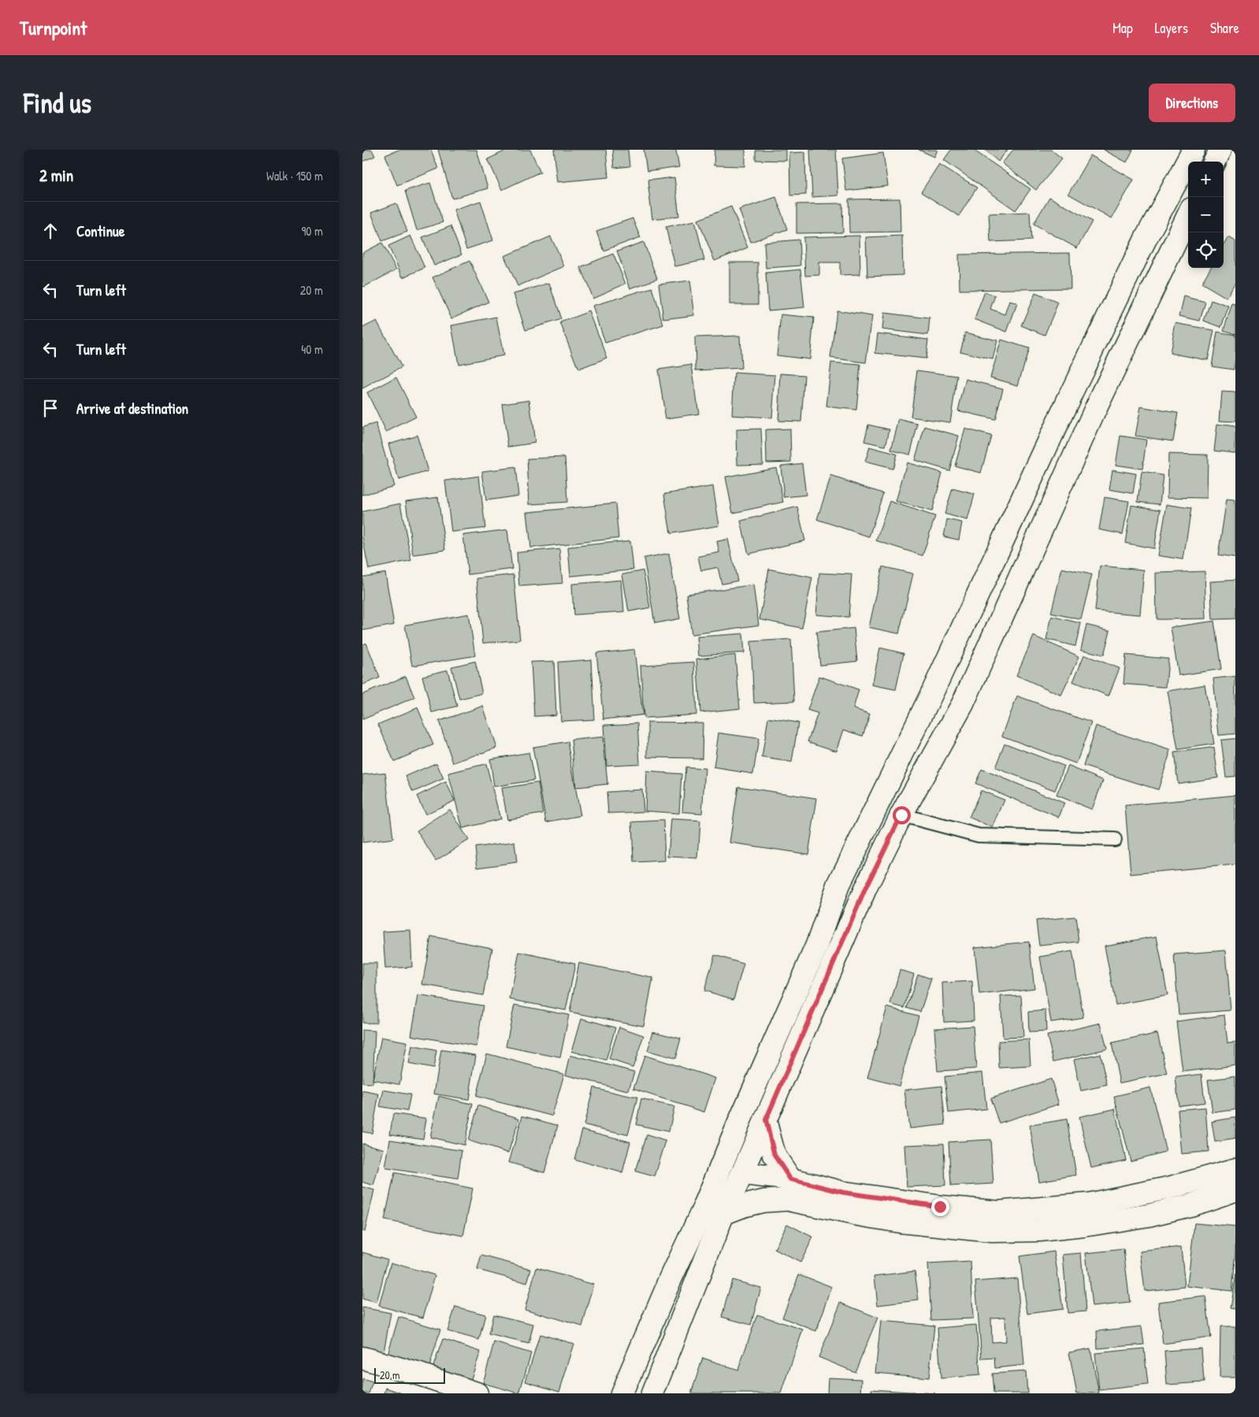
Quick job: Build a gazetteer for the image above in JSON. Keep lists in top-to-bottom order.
{
  "scale_bar": "20 m",
  "page": {
    "header": "Turnpoint",
    "nav": ["Map", "Layers", "Share"],
    "buttons": "Directions",
    "title": "Find us",
    "heading": ["2 min", "Walk · 150 m"],
    "map_buttons": ["+", "−"],
    "list": [
      ["Continue", "90 m"],
      ["Turn left", "20 m"],
      ["Turn left", "40 m"],
      "Arrive at destination"
    ],
    "scale": "20 m"
  }
}
